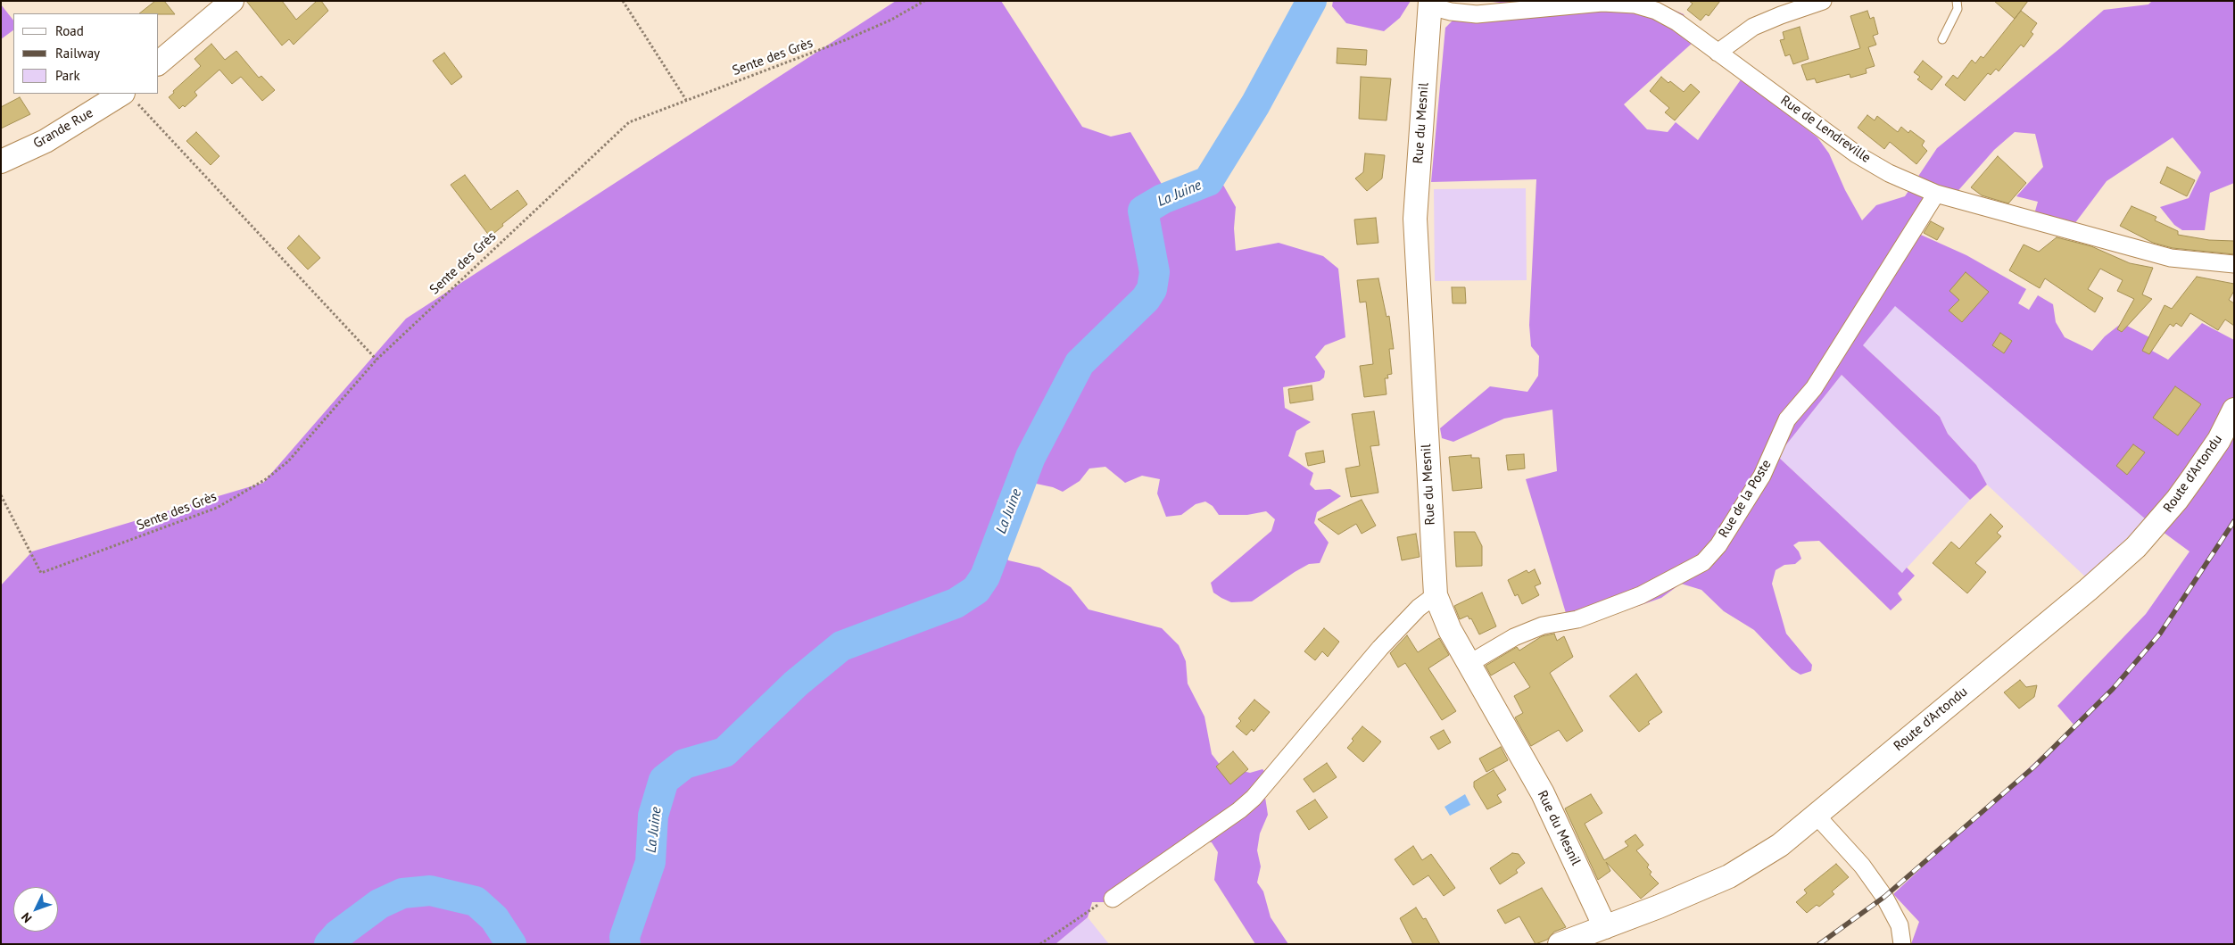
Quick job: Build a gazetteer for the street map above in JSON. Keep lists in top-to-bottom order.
{
  "streets": {
    "street": [
      "Rue du Mesnil",
      "Grande Rue",
      "Rue de Lendreville",
      "Route d'Artondu",
      "Rue de la Poste"
    ],
    "path": ["Sente des Grès"]
  },
  "crossings": [
    ["Rue du Mesnil", "Rue de Lendreville"],
    ["Rue du Mesnil", "Route d'Artondu"],
    ["Rue du Mesnil", "Rue de la Poste"],
    ["Rue de Lendreville", "Rue de la Poste"]
  ],
  "water": ["La Juine"],
  "legend": ["Road", "Railway", "Park"],
  "north": "bottom left"
}
